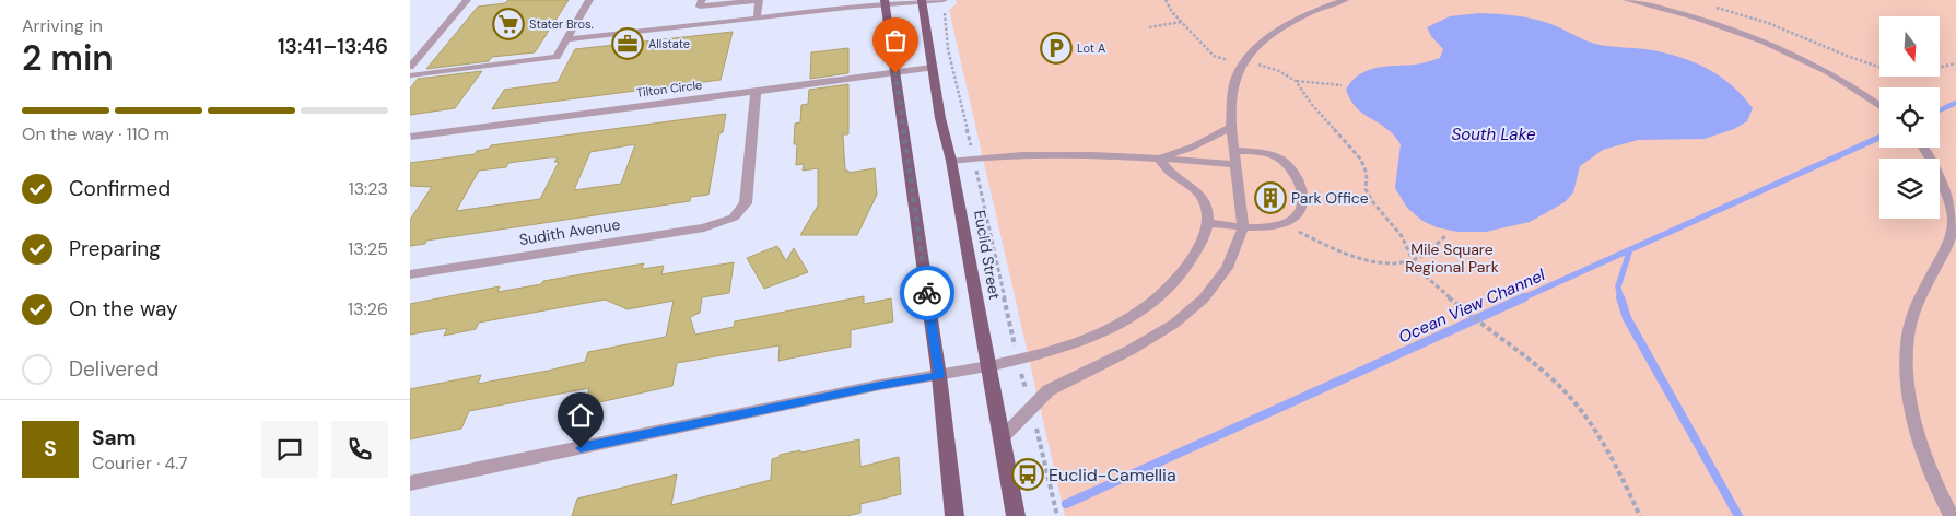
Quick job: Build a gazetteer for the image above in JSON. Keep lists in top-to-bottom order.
{
  "streets": {
    "main road": ["Euclid Street"],
    "street": ["Tilton Circle", "Sudith Avenue"]
  },
  "crossings": [
    ["Tilton Circle", "Sudith Avenue"],
    ["Tilton Circle", "Euclid Street"]
  ],
  "water": ["South Lake", "Ocean View Channel"],
  "parks": ["Mile Square Regional Park"],
  "places": {
    "supermarket": ["Stater Bros."],
    "office": ["Allstate"],
    "parking": ["Lot A"],
    "building": ["Park Office"],
    "bus stop": ["Euclid-Camellia"]
  },
  "north": "bottom",
  "page": {
    "heading": ["2 min", "Arriving in", "13:41–13:46"],
    "panel": ["Sam", "Courier · 4.7"],
    "bar": "On the way · 110 m",
    "list": [
      ["Confirmed", "13:23"],
      ["Preparing", "13:25"],
      ["On the way", "13:26"],
      "Delivered"
    ],
    "round": "S"
  }
}
